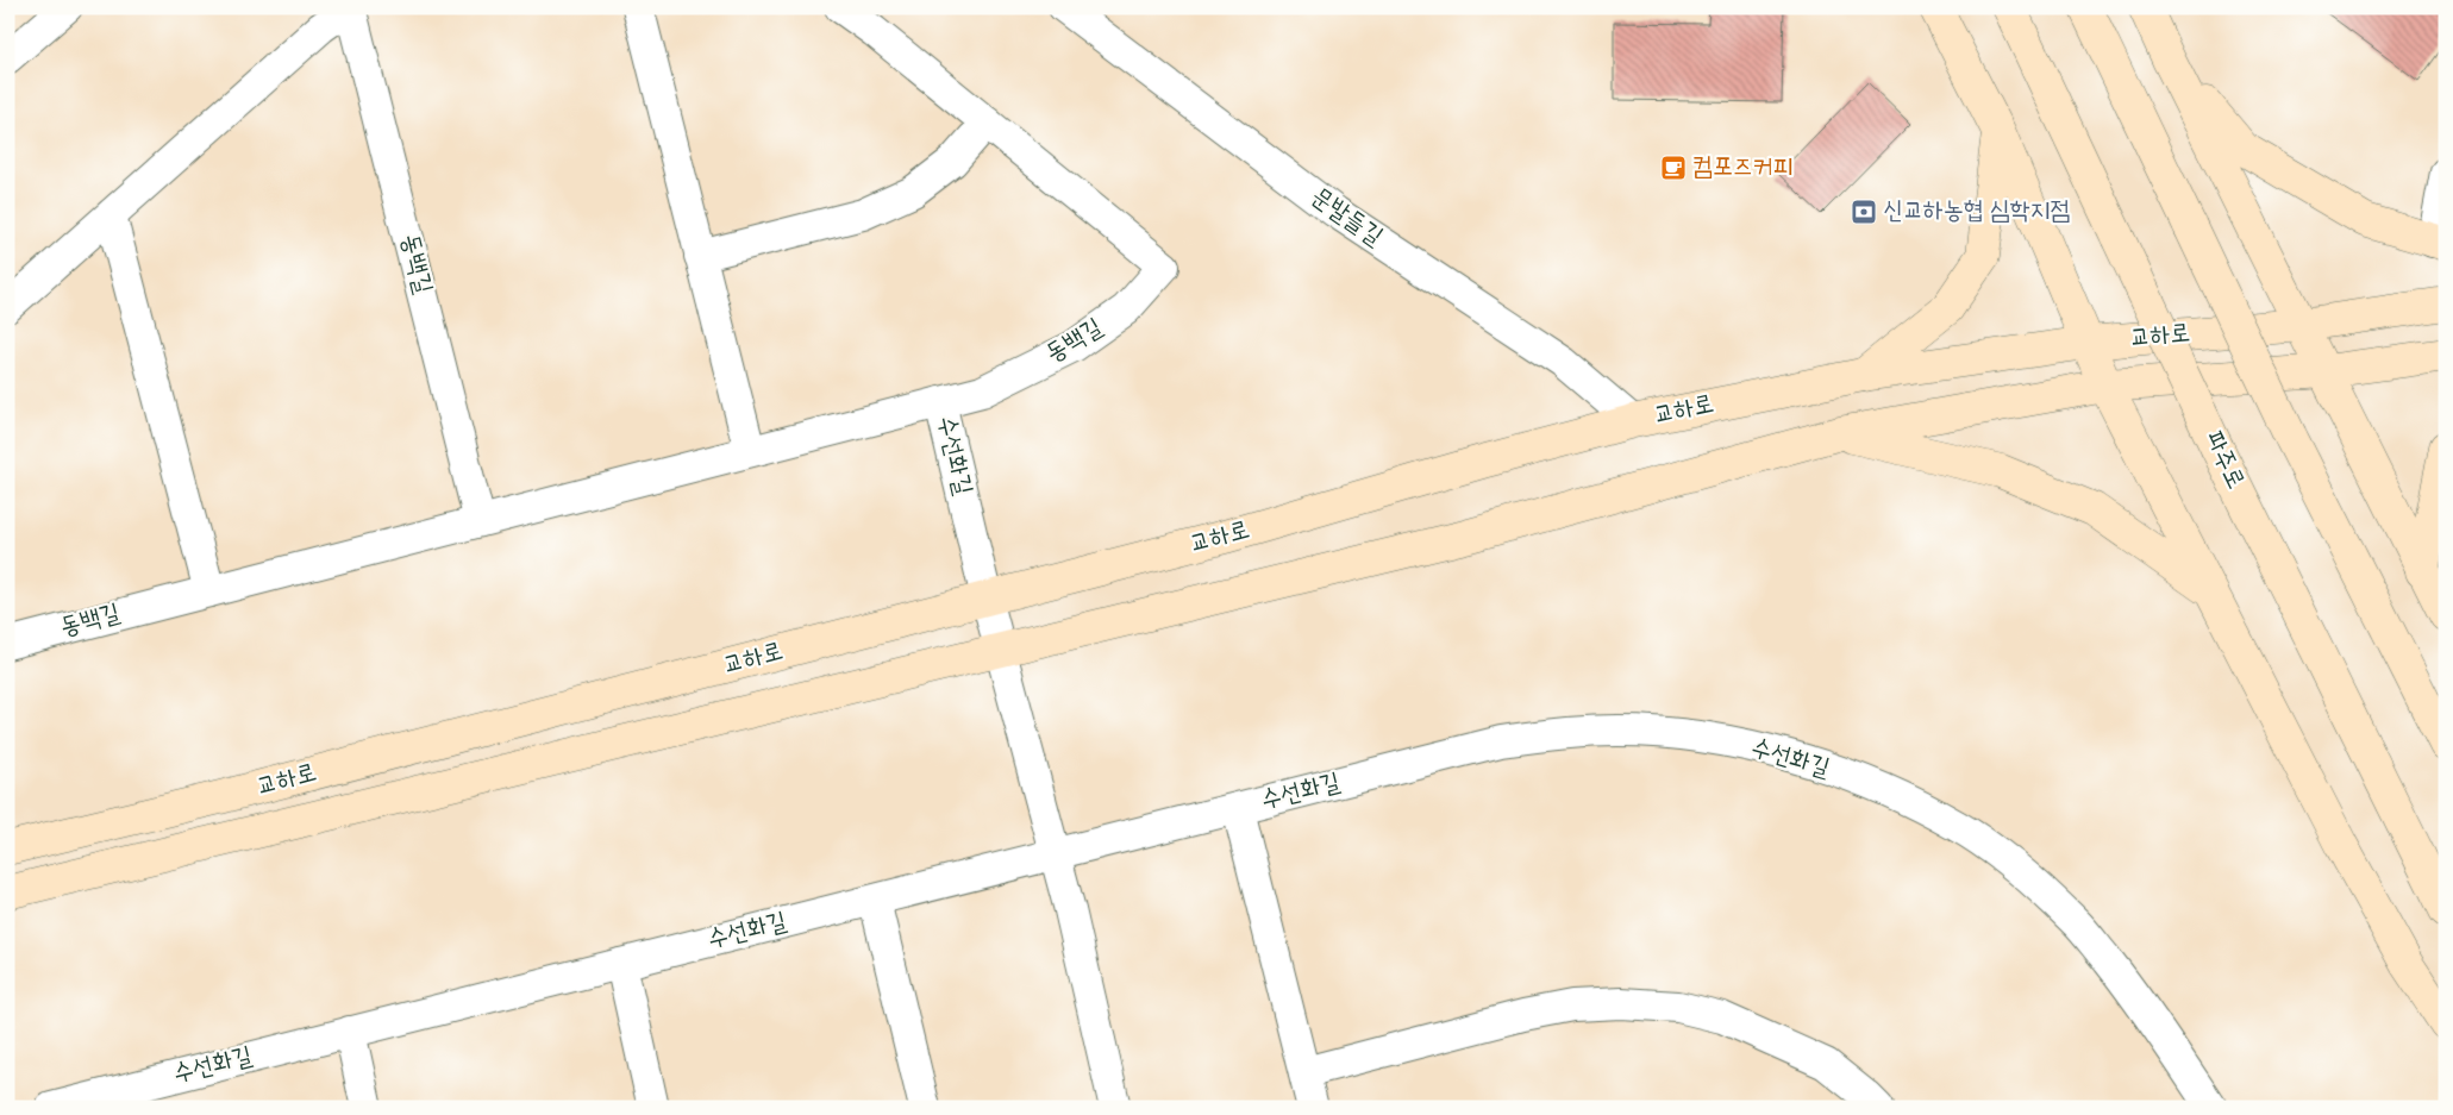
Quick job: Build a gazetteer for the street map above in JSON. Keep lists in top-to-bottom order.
{
  "streets": {
    "street": [
      "문발들길",
      "동백길",
      "교하로",
      "수선화길",
      "파주로"
    ]
  },
  "crossings": [
    ["문발들길", "교하로"],
    ["동백길", "수선화길"],
    ["교하로", "수선화길"]
  ],
  "places": {
    "cafe": ["컴포즈커피"],
    "bank": ["신교하농협 심학지점"]
  }
}
